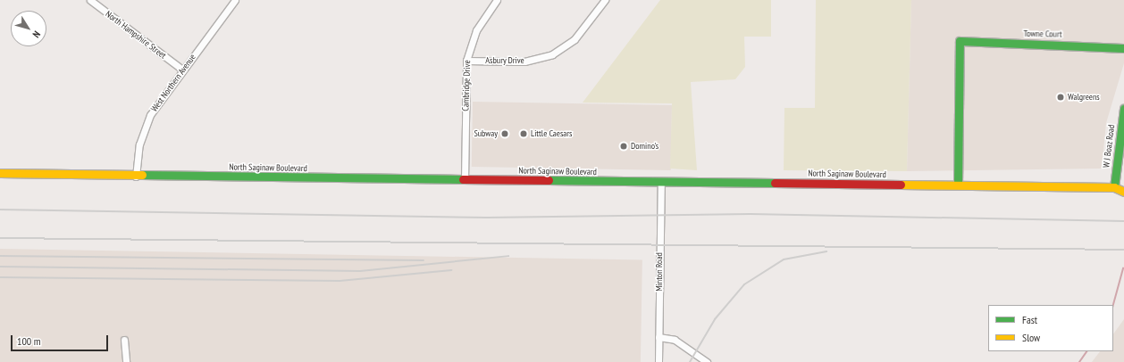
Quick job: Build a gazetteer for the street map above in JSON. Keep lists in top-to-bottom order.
{
  "streets": {
    "main road": ["Towne Court", "W J Boaz Road", "North Saginaw Boulevard"],
    "street": [
      "North Hampshire Street",
      "Asbury Drive",
      "West Northern Avenue",
      "Cambridge Drive",
      "Minton Road"
    ]
  },
  "crossings": [
    ["Towne Court", "North Saginaw Boulevard"],
    ["North Hampshire Street", "West Northern Avenue"],
    ["Asbury Drive", "Cambridge Drive"],
    ["West Northern Avenue", "North Saginaw Boulevard"],
    ["Cambridge Drive", "North Saginaw Boulevard"],
    ["W J Boaz Road", "North Saginaw Boulevard"],
    ["North Saginaw Boulevard", "Minton Road"]
  ],
  "places": [
    "Walgreens",
    "Subway",
    "Little Caesars",
    "Domino's"
  ],
  "legend": ["Fast", "Slow"],
  "scale_bar": "100 m",
  "north": "bottom right"
}
